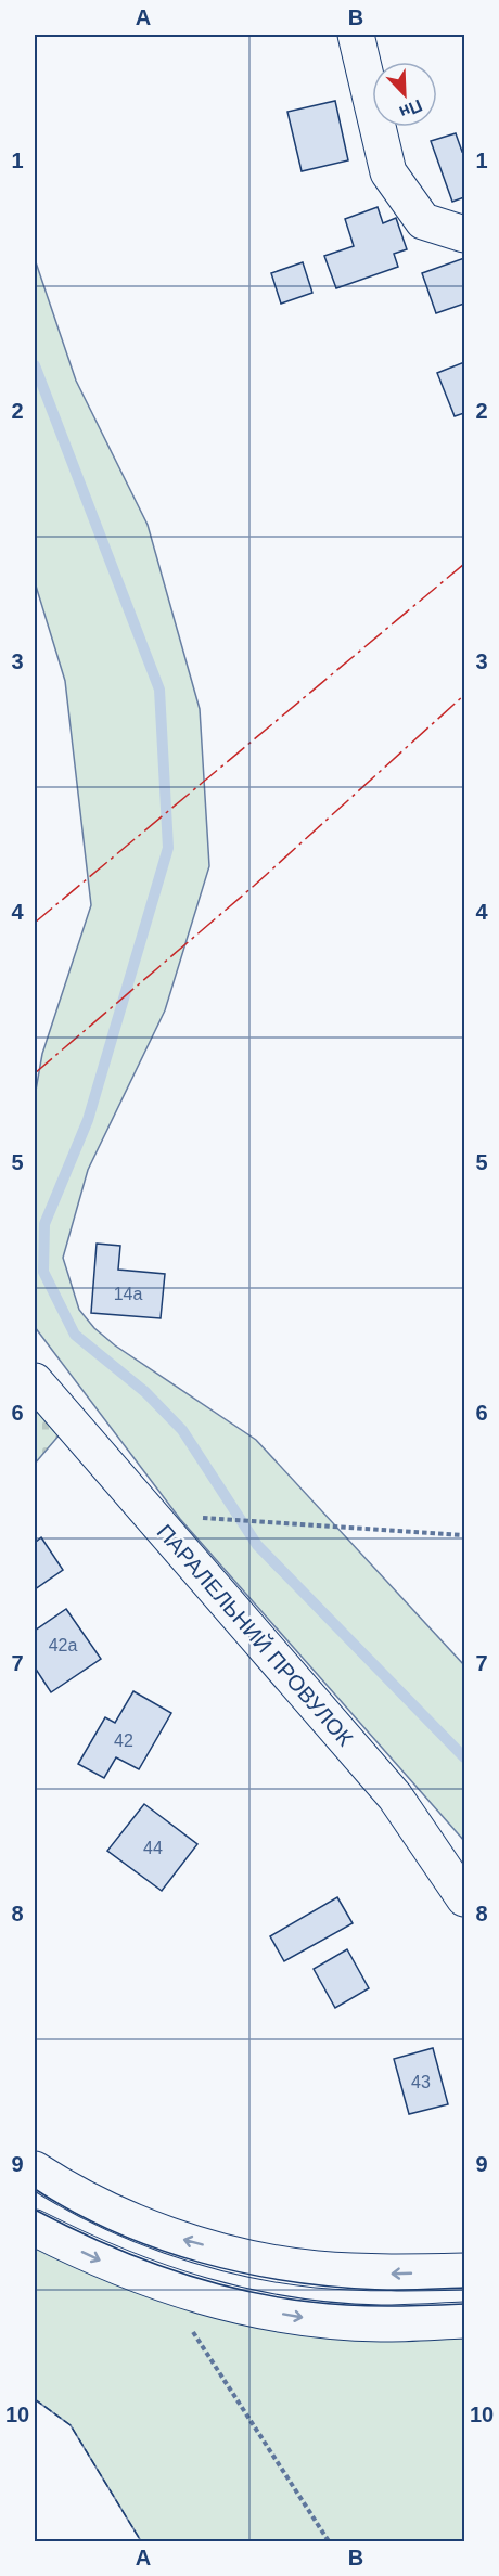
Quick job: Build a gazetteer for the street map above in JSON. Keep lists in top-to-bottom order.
{
  "streets": {
    "main road": ["ПАРАЛЕЛЬНИЙ ПРОВУЛОК"]
  },
  "house_numbers": [
    "14а",
    "42а",
    "42",
    "44",
    "43"
  ],
  "north": "bottom right",
  "grid": {
    "columns": ["A", "B"],
    "rows": [
      "1",
      "2",
      "3",
      "4",
      "5",
      "6",
      "7",
      "8",
      "9",
      "10"
    ]
  }
}
